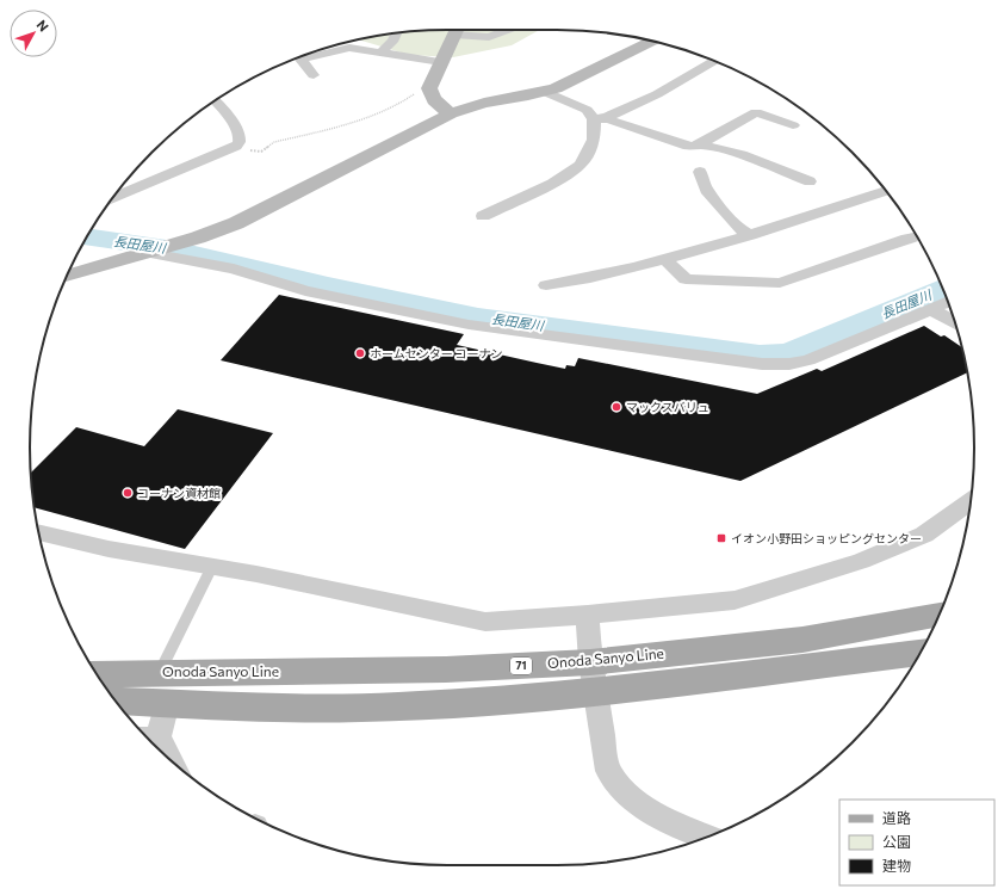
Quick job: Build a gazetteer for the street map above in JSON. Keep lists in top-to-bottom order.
{
  "streets": {
    "main road": ["Onoda Sanyo Line", "71"]
  },
  "water": ["長田屋川"],
  "places": {
    "other": ["ホームセンター コーナン", "マックスバリュ", "コーナン資材館"],
    "transit": ["イオン小野田ショッピングセンター"]
  },
  "legend": ["道路", "公園", "建物"],
  "north": "top right"
}
